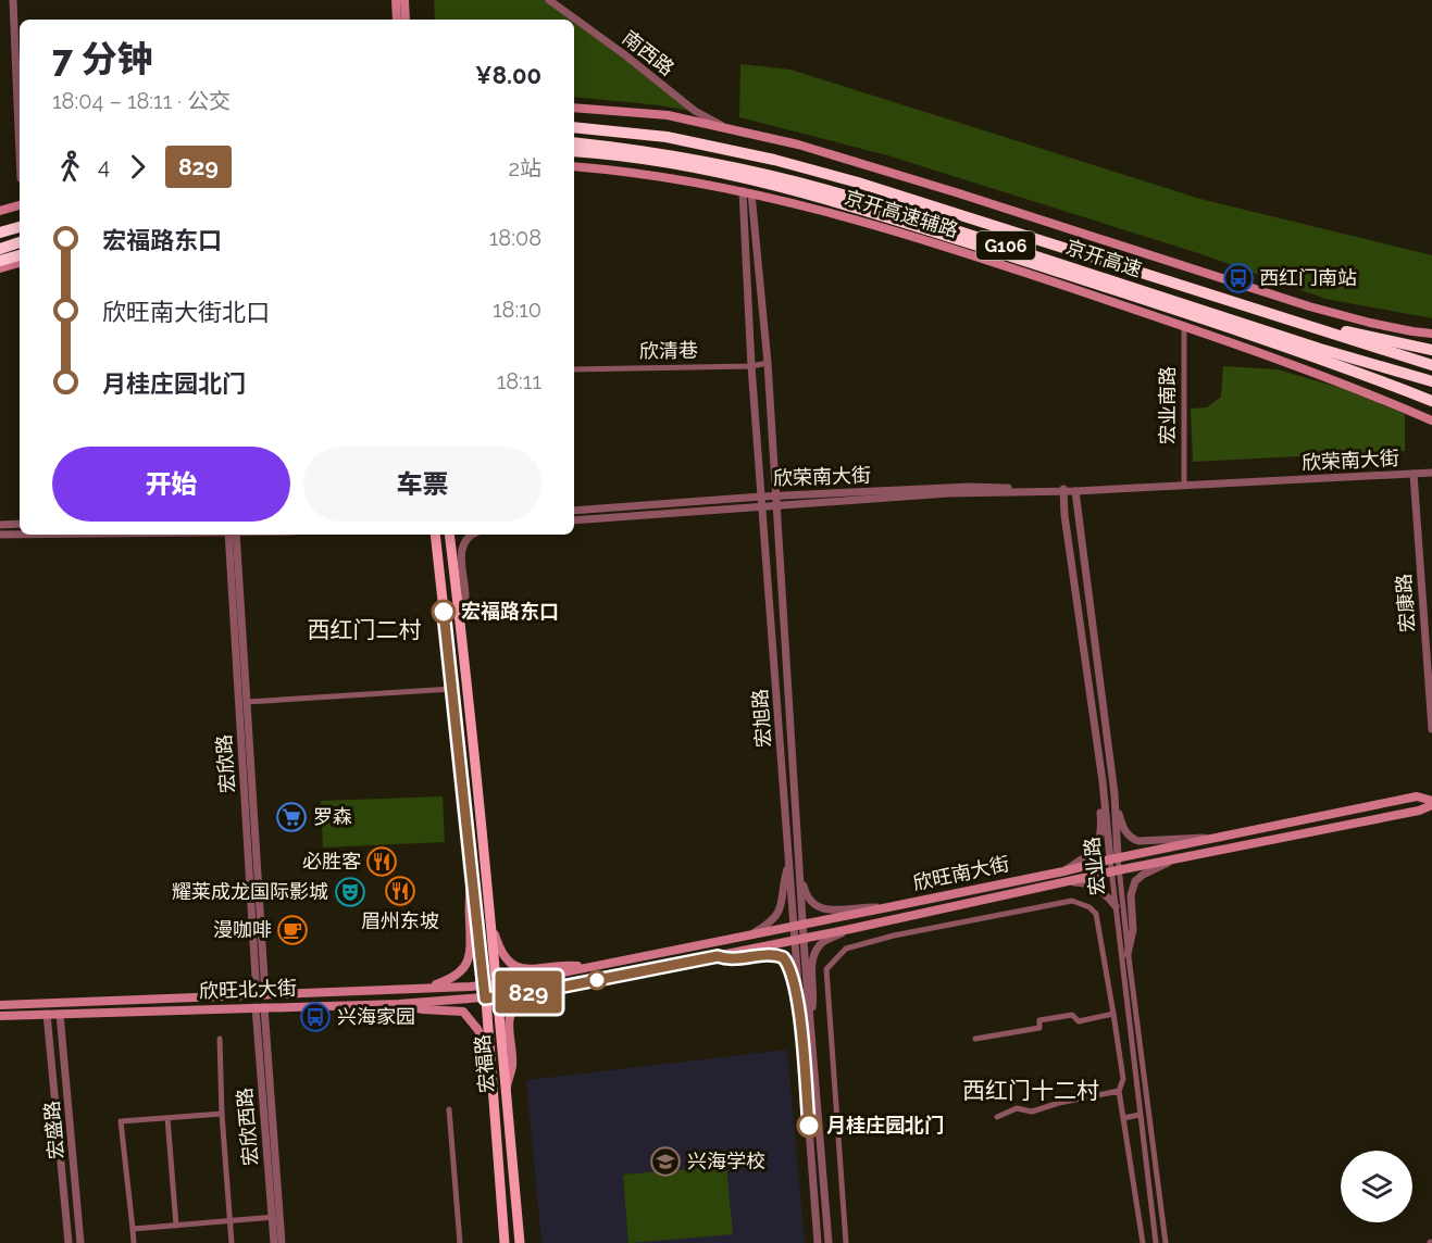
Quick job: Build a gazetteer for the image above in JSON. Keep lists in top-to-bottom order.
{
  "streets": {
    "highway": ["G106", "京开高速"],
    "main road": [
      "京开高速辅路",
      "欣旺南大街",
      "欣旺北大街",
      "宏福路"
    ],
    "street": [
      "南西路",
      "欣清巷",
      "宏业南路",
      "欣荣南大街",
      "宏康路",
      "宏旭路",
      "宏欣路",
      "宏业路",
      "宏欣西路",
      "宏盛路"
    ]
  },
  "crossings": [
    ["南西路", "京开高速辅路"],
    ["京开高速辅路", "宏业南路"],
    ["京开高速辅路", "宏旭路"],
    ["欣清巷", "宏旭路"],
    ["宏业南路", "欣荣南大街"],
    ["欣荣南大街", "宏康路"],
    ["欣荣南大街", "宏旭路"],
    ["欣荣南大街", "宏业路"],
    ["宏旭路", "欣旺南大街"],
    ["宏欣路", "欣旺北大街"],
    ["宏业路", "欣旺南大街"],
    ["欣旺南大街", "欣旺北大街"],
    ["欣旺南大街", "宏福路"],
    ["欣旺北大街", "宏福路"],
    ["欣旺北大街", "宏欣西路"],
    ["欣旺北大街", "宏盛路"]
  ],
  "districts": ["西红门二村", "西红门十二村"],
  "places": {
    "bus stop": ["西红门南站", "兴海家园"],
    "other": ["宏福路东口", "月桂庄园北门"],
    "supermarket": ["罗森"],
    "restaurant": ["必胜客", "眉州东坡"],
    "theatre": ["耀莱成龙国际影城"],
    "cafe": ["漫咖啡"],
    "school or university": ["兴海学校"]
  },
  "lines": ["bus line 829"],
  "page": {
    "on_map": "829",
    "heading": ["7 分钟", "18:04 – 18:11 · 公交", "¥8.00"],
    "legs": ["4", "829", "2站"],
    "list": [
      {
        "name": "宏福路东口",
        "value": "18:08"
      },
      {
        "name": "欣旺南大街北口",
        "value": "18:10"
      },
      {
        "name": "月桂庄园北门",
        "value": "18:11"
      }
    ],
    "buttons": ["开始", "车票"]
  }
}
